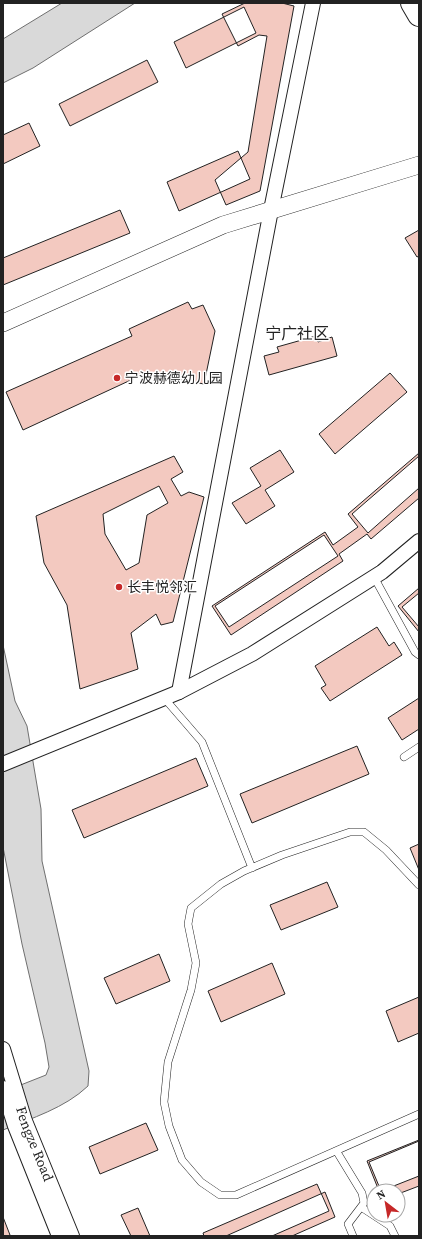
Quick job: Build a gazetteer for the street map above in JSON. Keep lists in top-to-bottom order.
{
  "streets": {
    "street": ["Fengze Road"]
  },
  "districts": ["宁广社区"],
  "places": ["宁波赫德幼儿园", "长丰悦邻汇"],
  "north": "top left"
}
